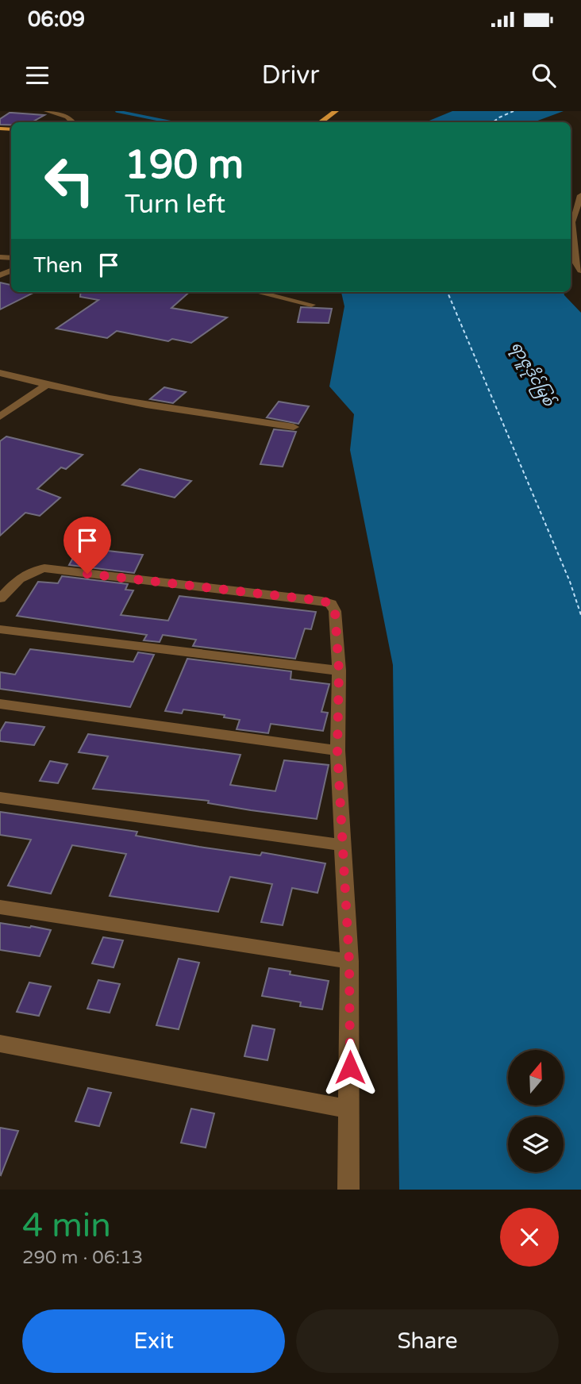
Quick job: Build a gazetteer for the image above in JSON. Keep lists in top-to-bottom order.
{
  "water": ["ရာဇူဒိုင်မြစ်"],
  "north": "top",
  "page": {
    "status": "06:09",
    "header": "Drivr",
    "turn": ["190 m", "Turn left"],
    "then": "Then",
    "heading": ["4 min", "290 m · 06:13"],
    "buttons": ["Exit", "Share"]
  }
}
